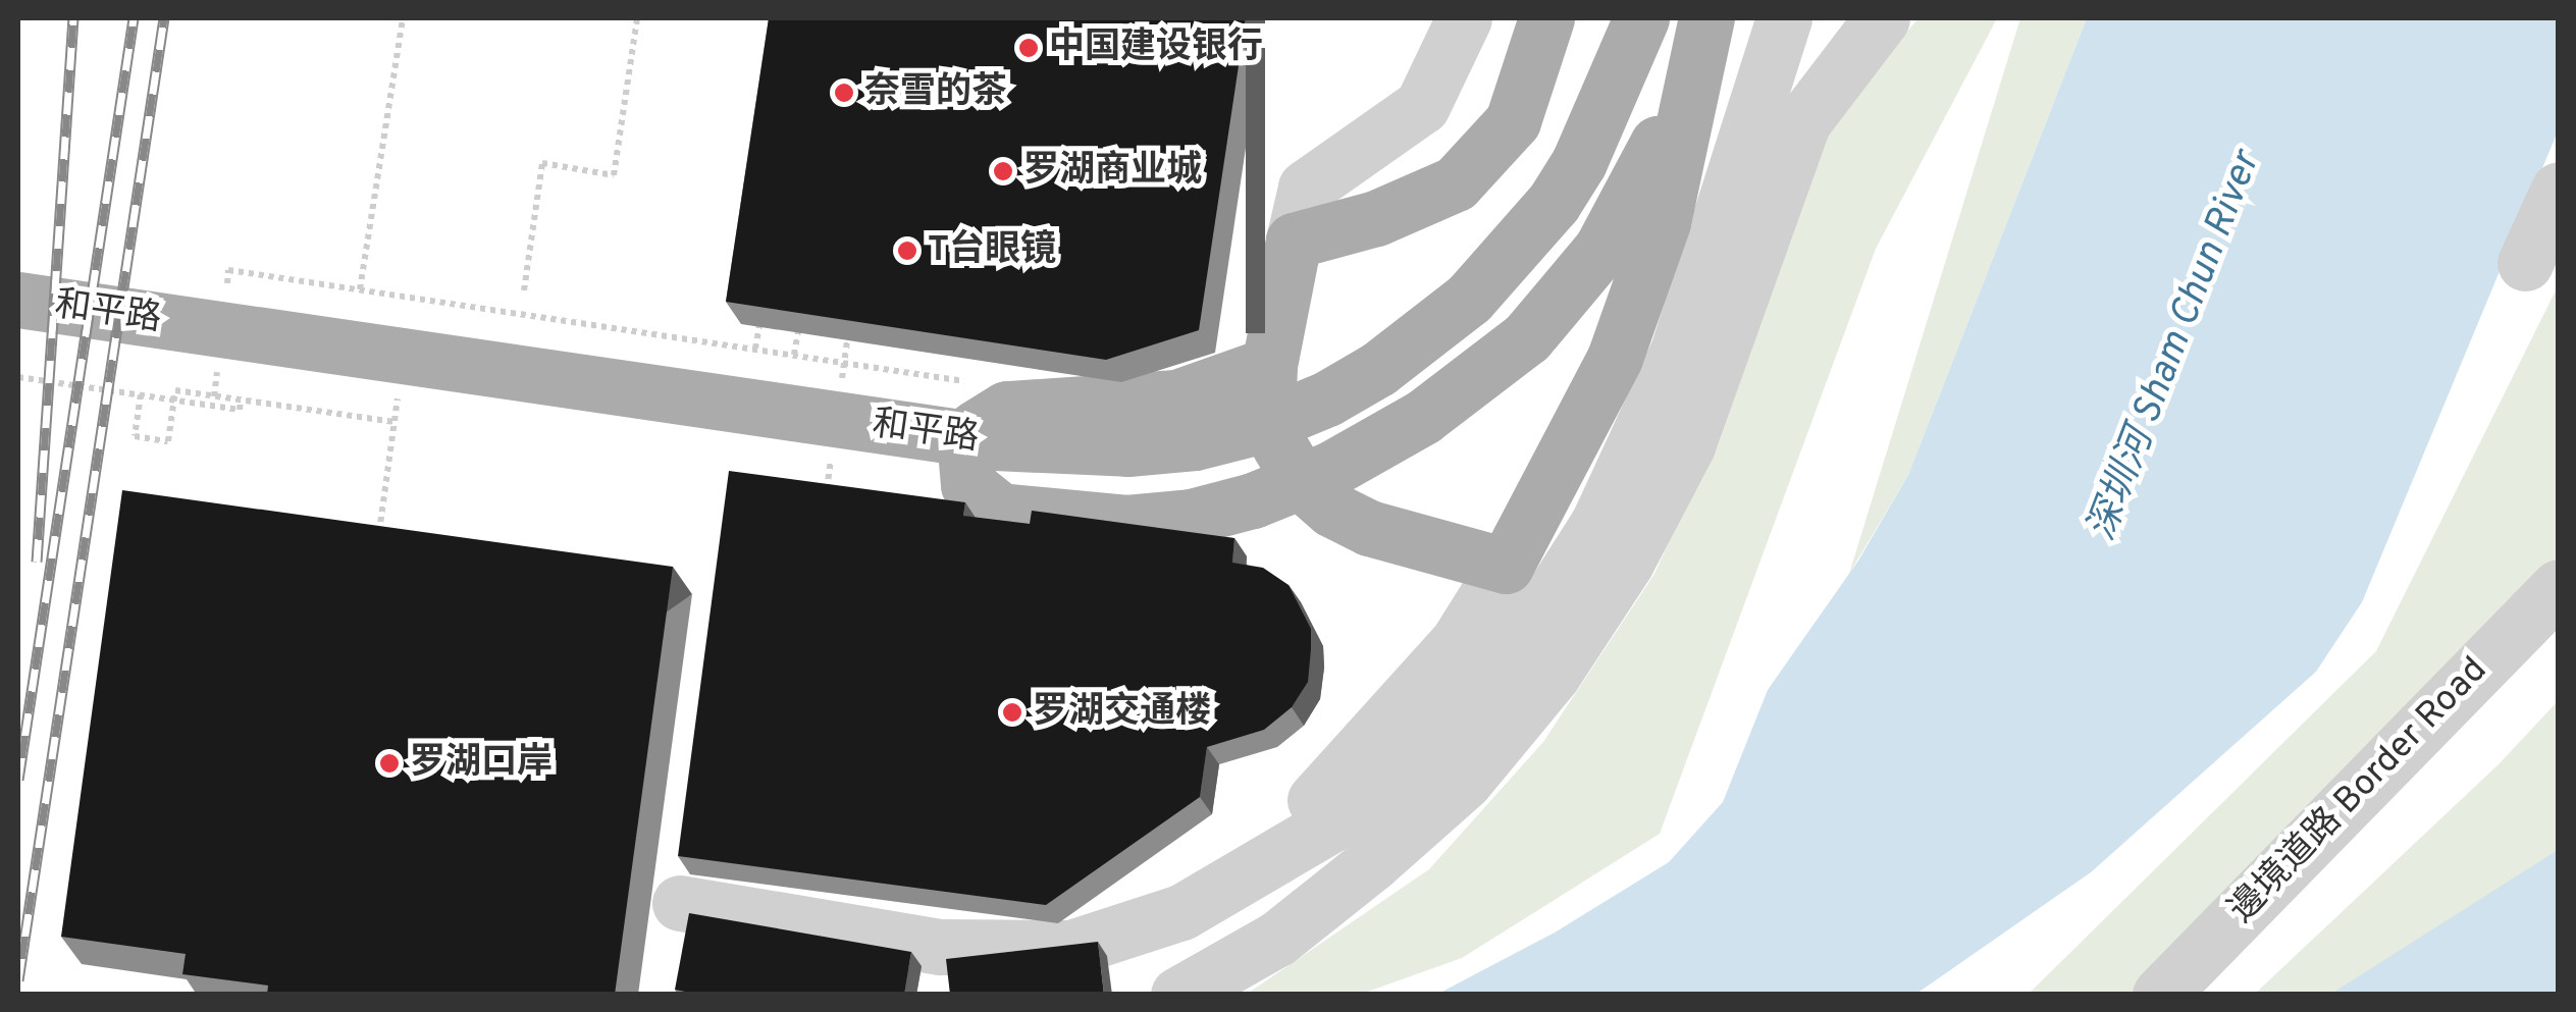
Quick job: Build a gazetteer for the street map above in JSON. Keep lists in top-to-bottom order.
{
  "streets": {
    "main road": ["和平路"],
    "lane": ["邊境道路 Border Road"]
  },
  "water": ["深圳河 Sham Chun River"],
  "places": [
    "中国建设银行",
    "奈雪的茶",
    "罗湖商业城",
    "T台眼镜",
    "罗湖交通楼",
    "罗湖口岸"
  ]
}
